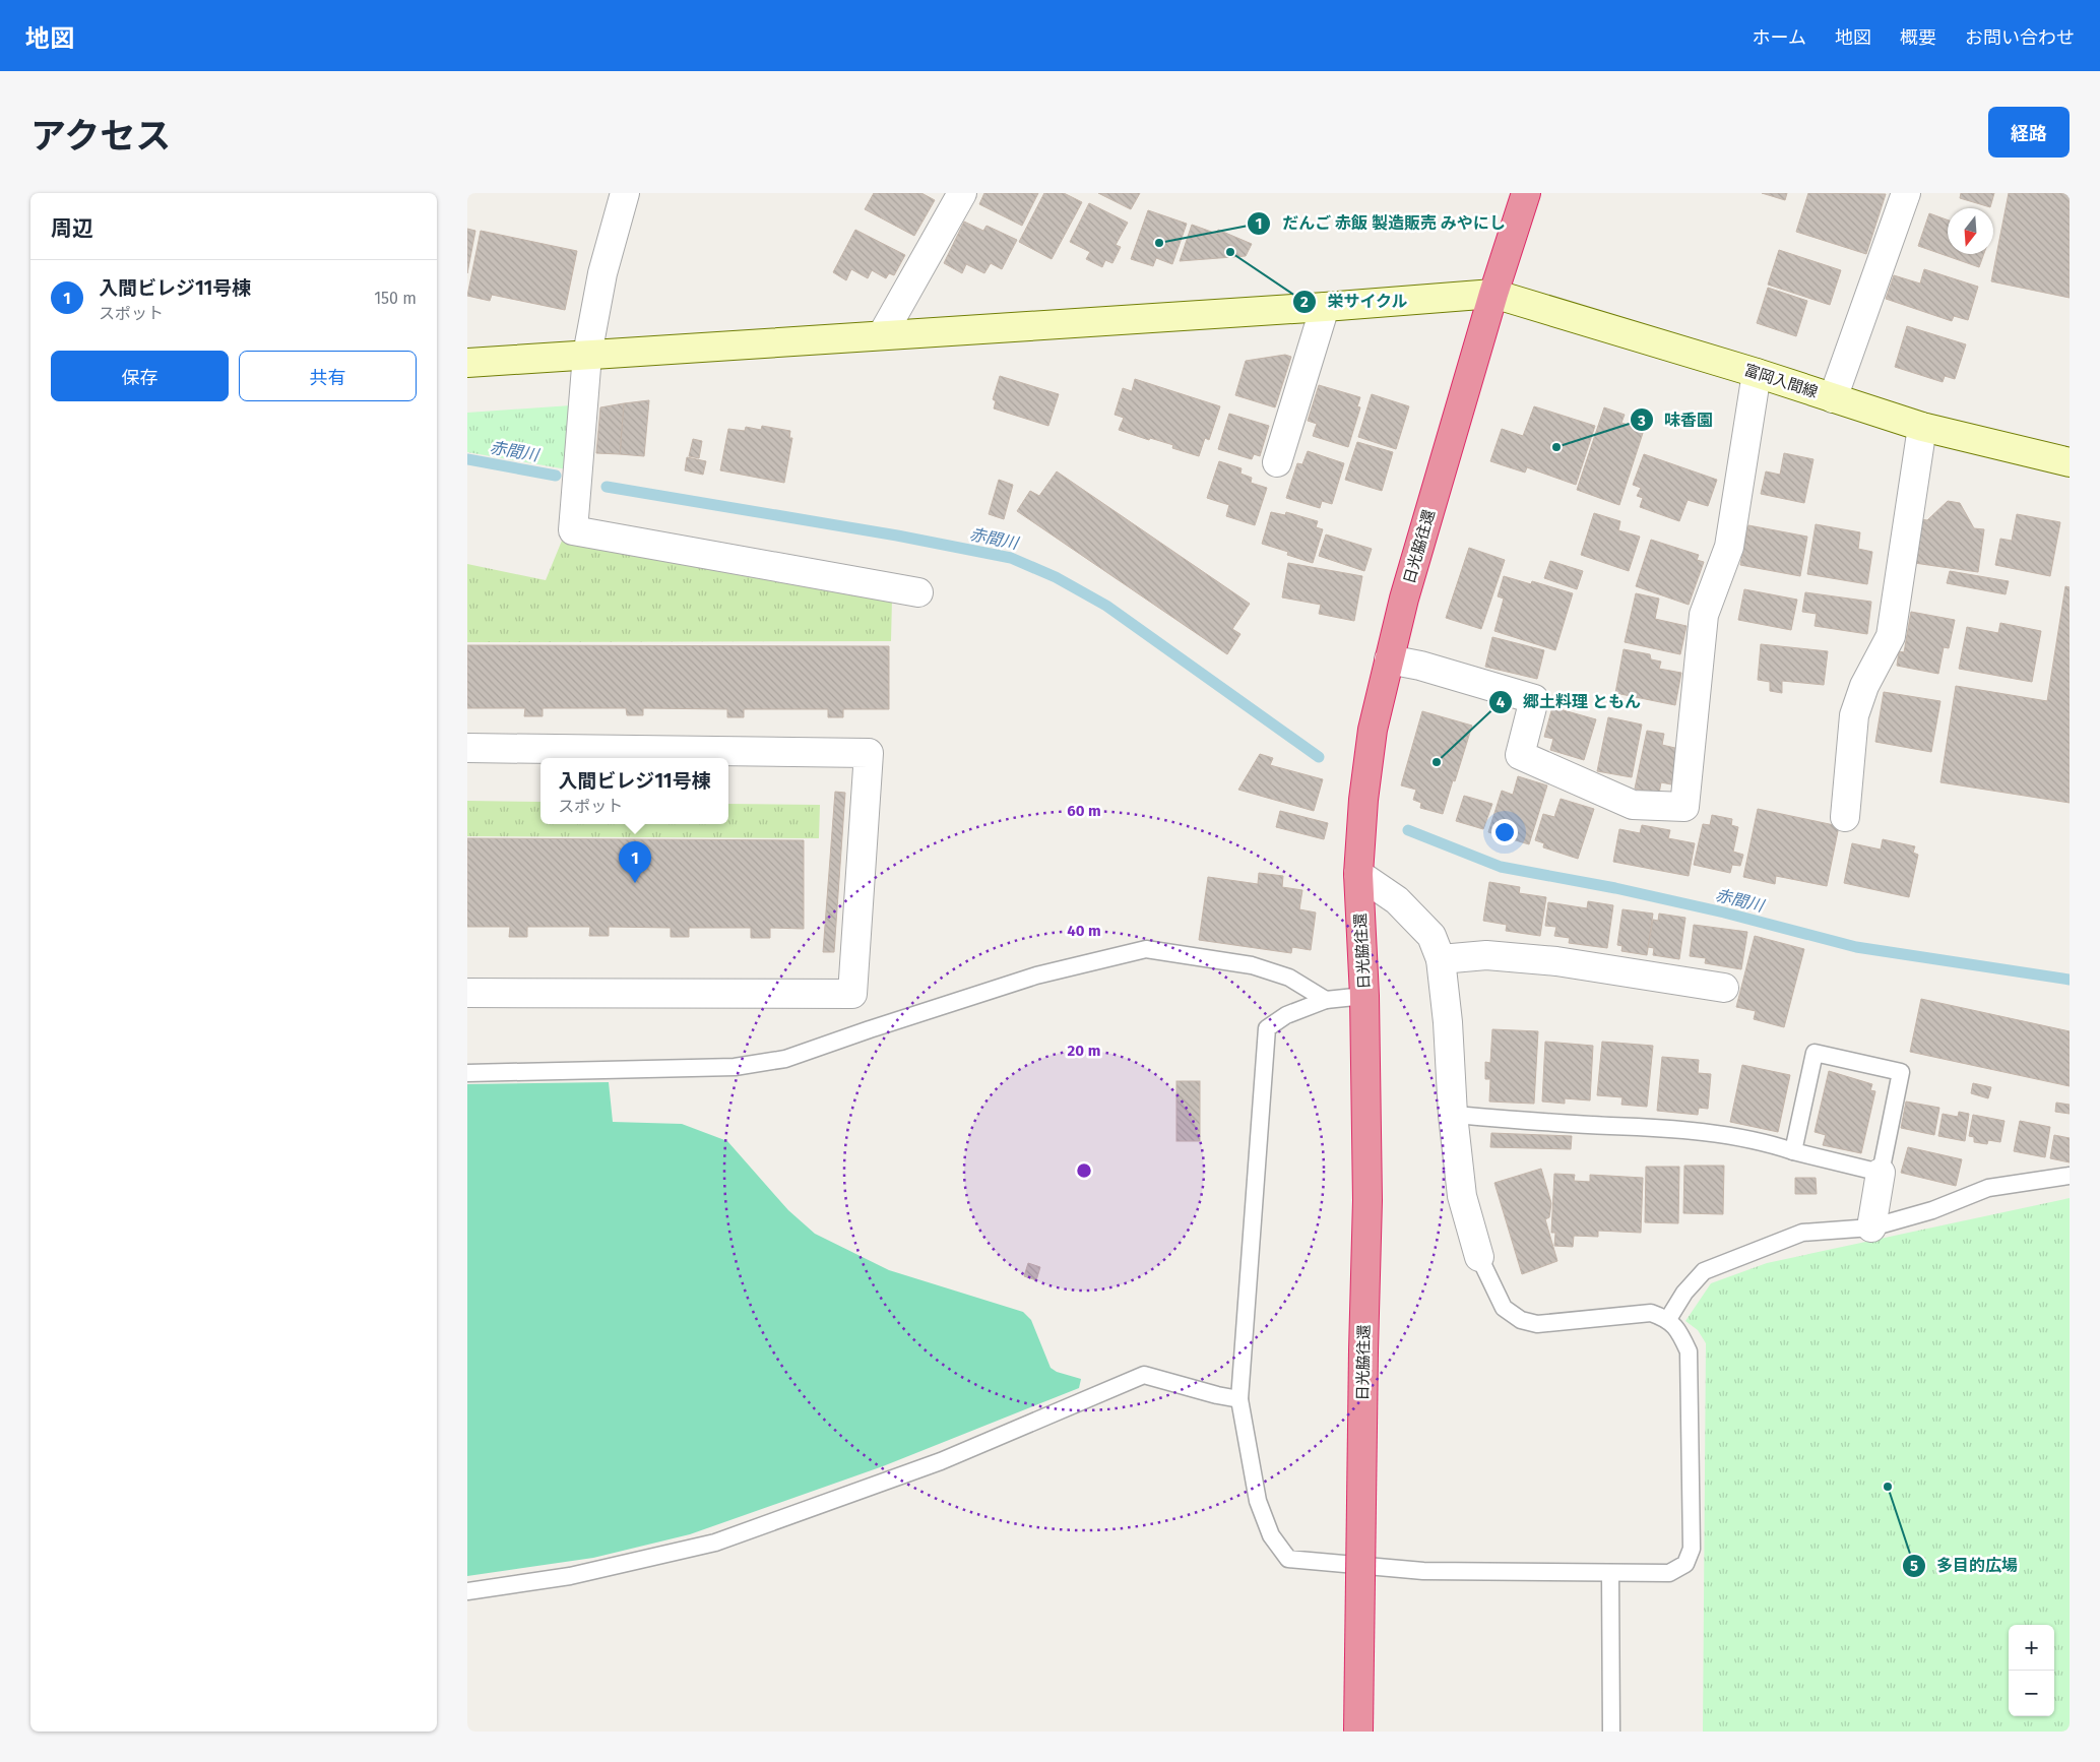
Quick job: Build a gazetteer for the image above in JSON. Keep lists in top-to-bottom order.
{
  "streets": {
    "highway": ["日光脇往還"],
    "street": ["富岡入間線"]
  },
  "crossings": [
    ["富岡入間線", "日光脇往還"]
  ],
  "water": ["赤間川"],
  "places": [
    "だんご 赤飯 製造販売 みやにし",
    "栄サイクル",
    "味香園",
    "郷土料理 ともん",
    "多目的広場"
  ],
  "north": "bottom",
  "page": {
    "header": "地図",
    "nav": [
      "ホーム",
      "地図",
      "概要",
      "お問い合わせ"
    ],
    "title": "アクセス",
    "buttons": [
      "経路",
      ["保存", "共有"]
    ],
    "heading": "周辺",
    "list": [
      {
        "mark": "1",
        "name": "入間ビレジ11号棟",
        "note": "スポット",
        "value": "150 m"
      }
    ],
    "popup": ["入間ビレジ11号棟", "スポット"],
    "pins": "1",
    "map_buttons": ["+", "−"]
  },
  "rings": ["60 m", "40 m", "20 m"]
}
